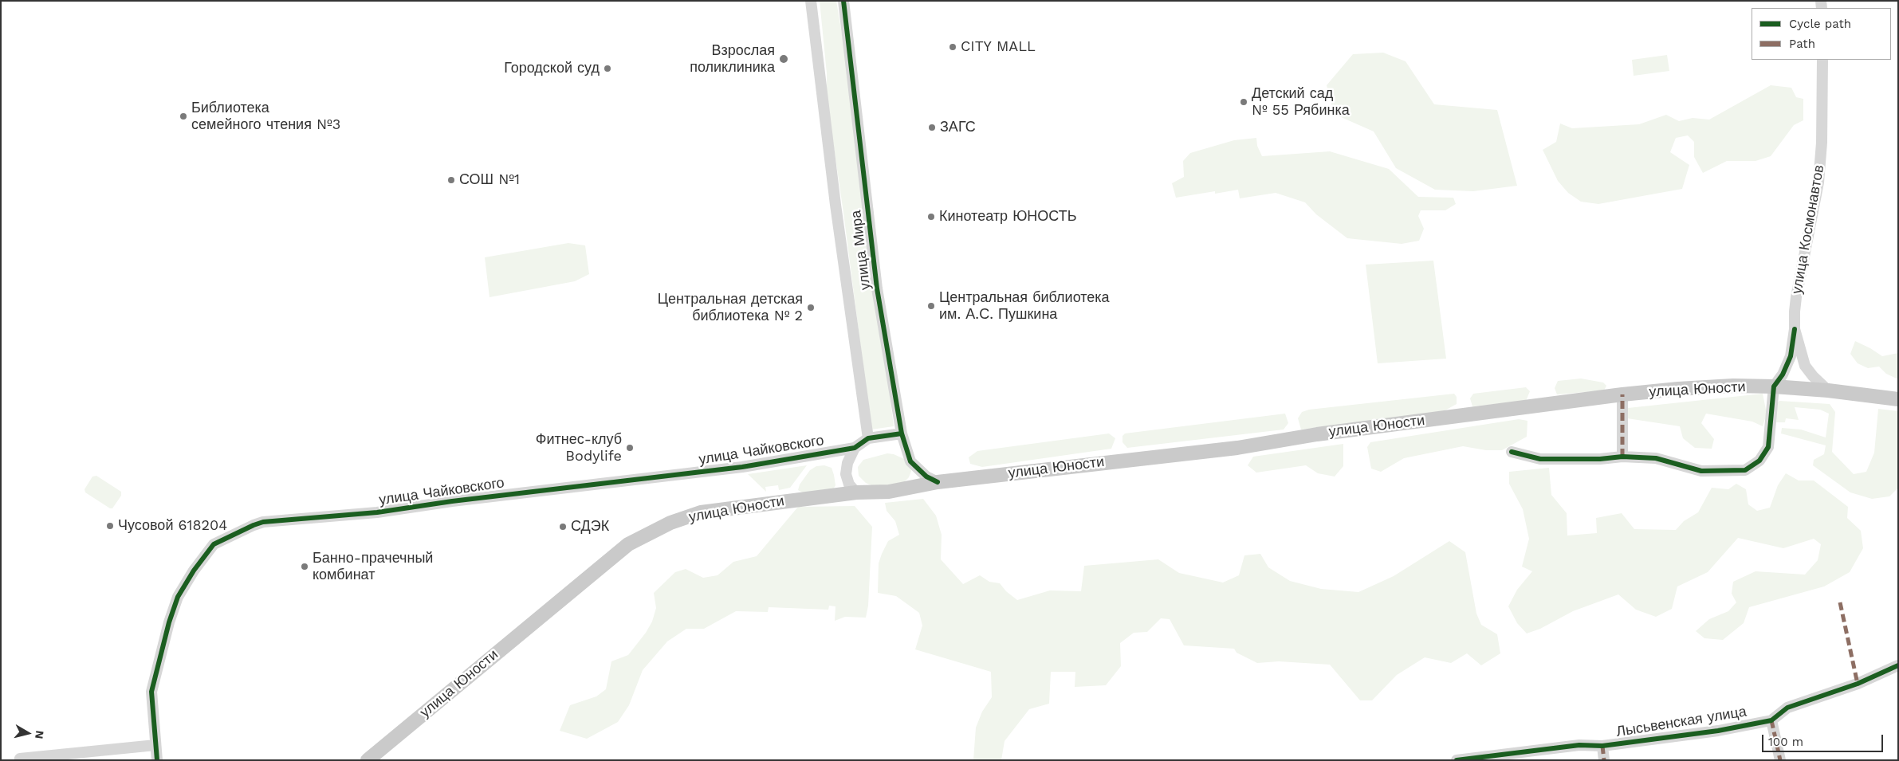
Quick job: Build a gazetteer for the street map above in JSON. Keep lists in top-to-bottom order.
{
  "streets": {
    "main road": ["улица Юности"],
    "street": [
      "улица Космонавтов",
      "улица Мира",
      "улица Чайковского",
      "Лысьвенская улица"
    ]
  },
  "crossings": [
    ["улица Космонавтов", "улица Юности"],
    ["улица Мира", "улица Юности"],
    ["улица Мира", "улица Чайковского"]
  ],
  "places": [
    "CITY MALL",
    "Взрослая поликлиника",
    "Городской суд",
    "Детский сад № 55 Рябинка",
    "Библиотека семейного чтения №3",
    "ЗАГС",
    "СОШ №1",
    "Кинотеатр ЮНОСТЬ",
    "Центральная библиотека им. А.С. Пушкина",
    "Центральная детская библиотека № 2",
    "Фитнес-клуб Bodylife",
    "Чусовой 618204",
    "СДЭК",
    "Банно-прачечный комбинат"
  ],
  "legend": ["Cycle path", "Path"],
  "scale_bar": "100 m",
  "north": "right"
}
